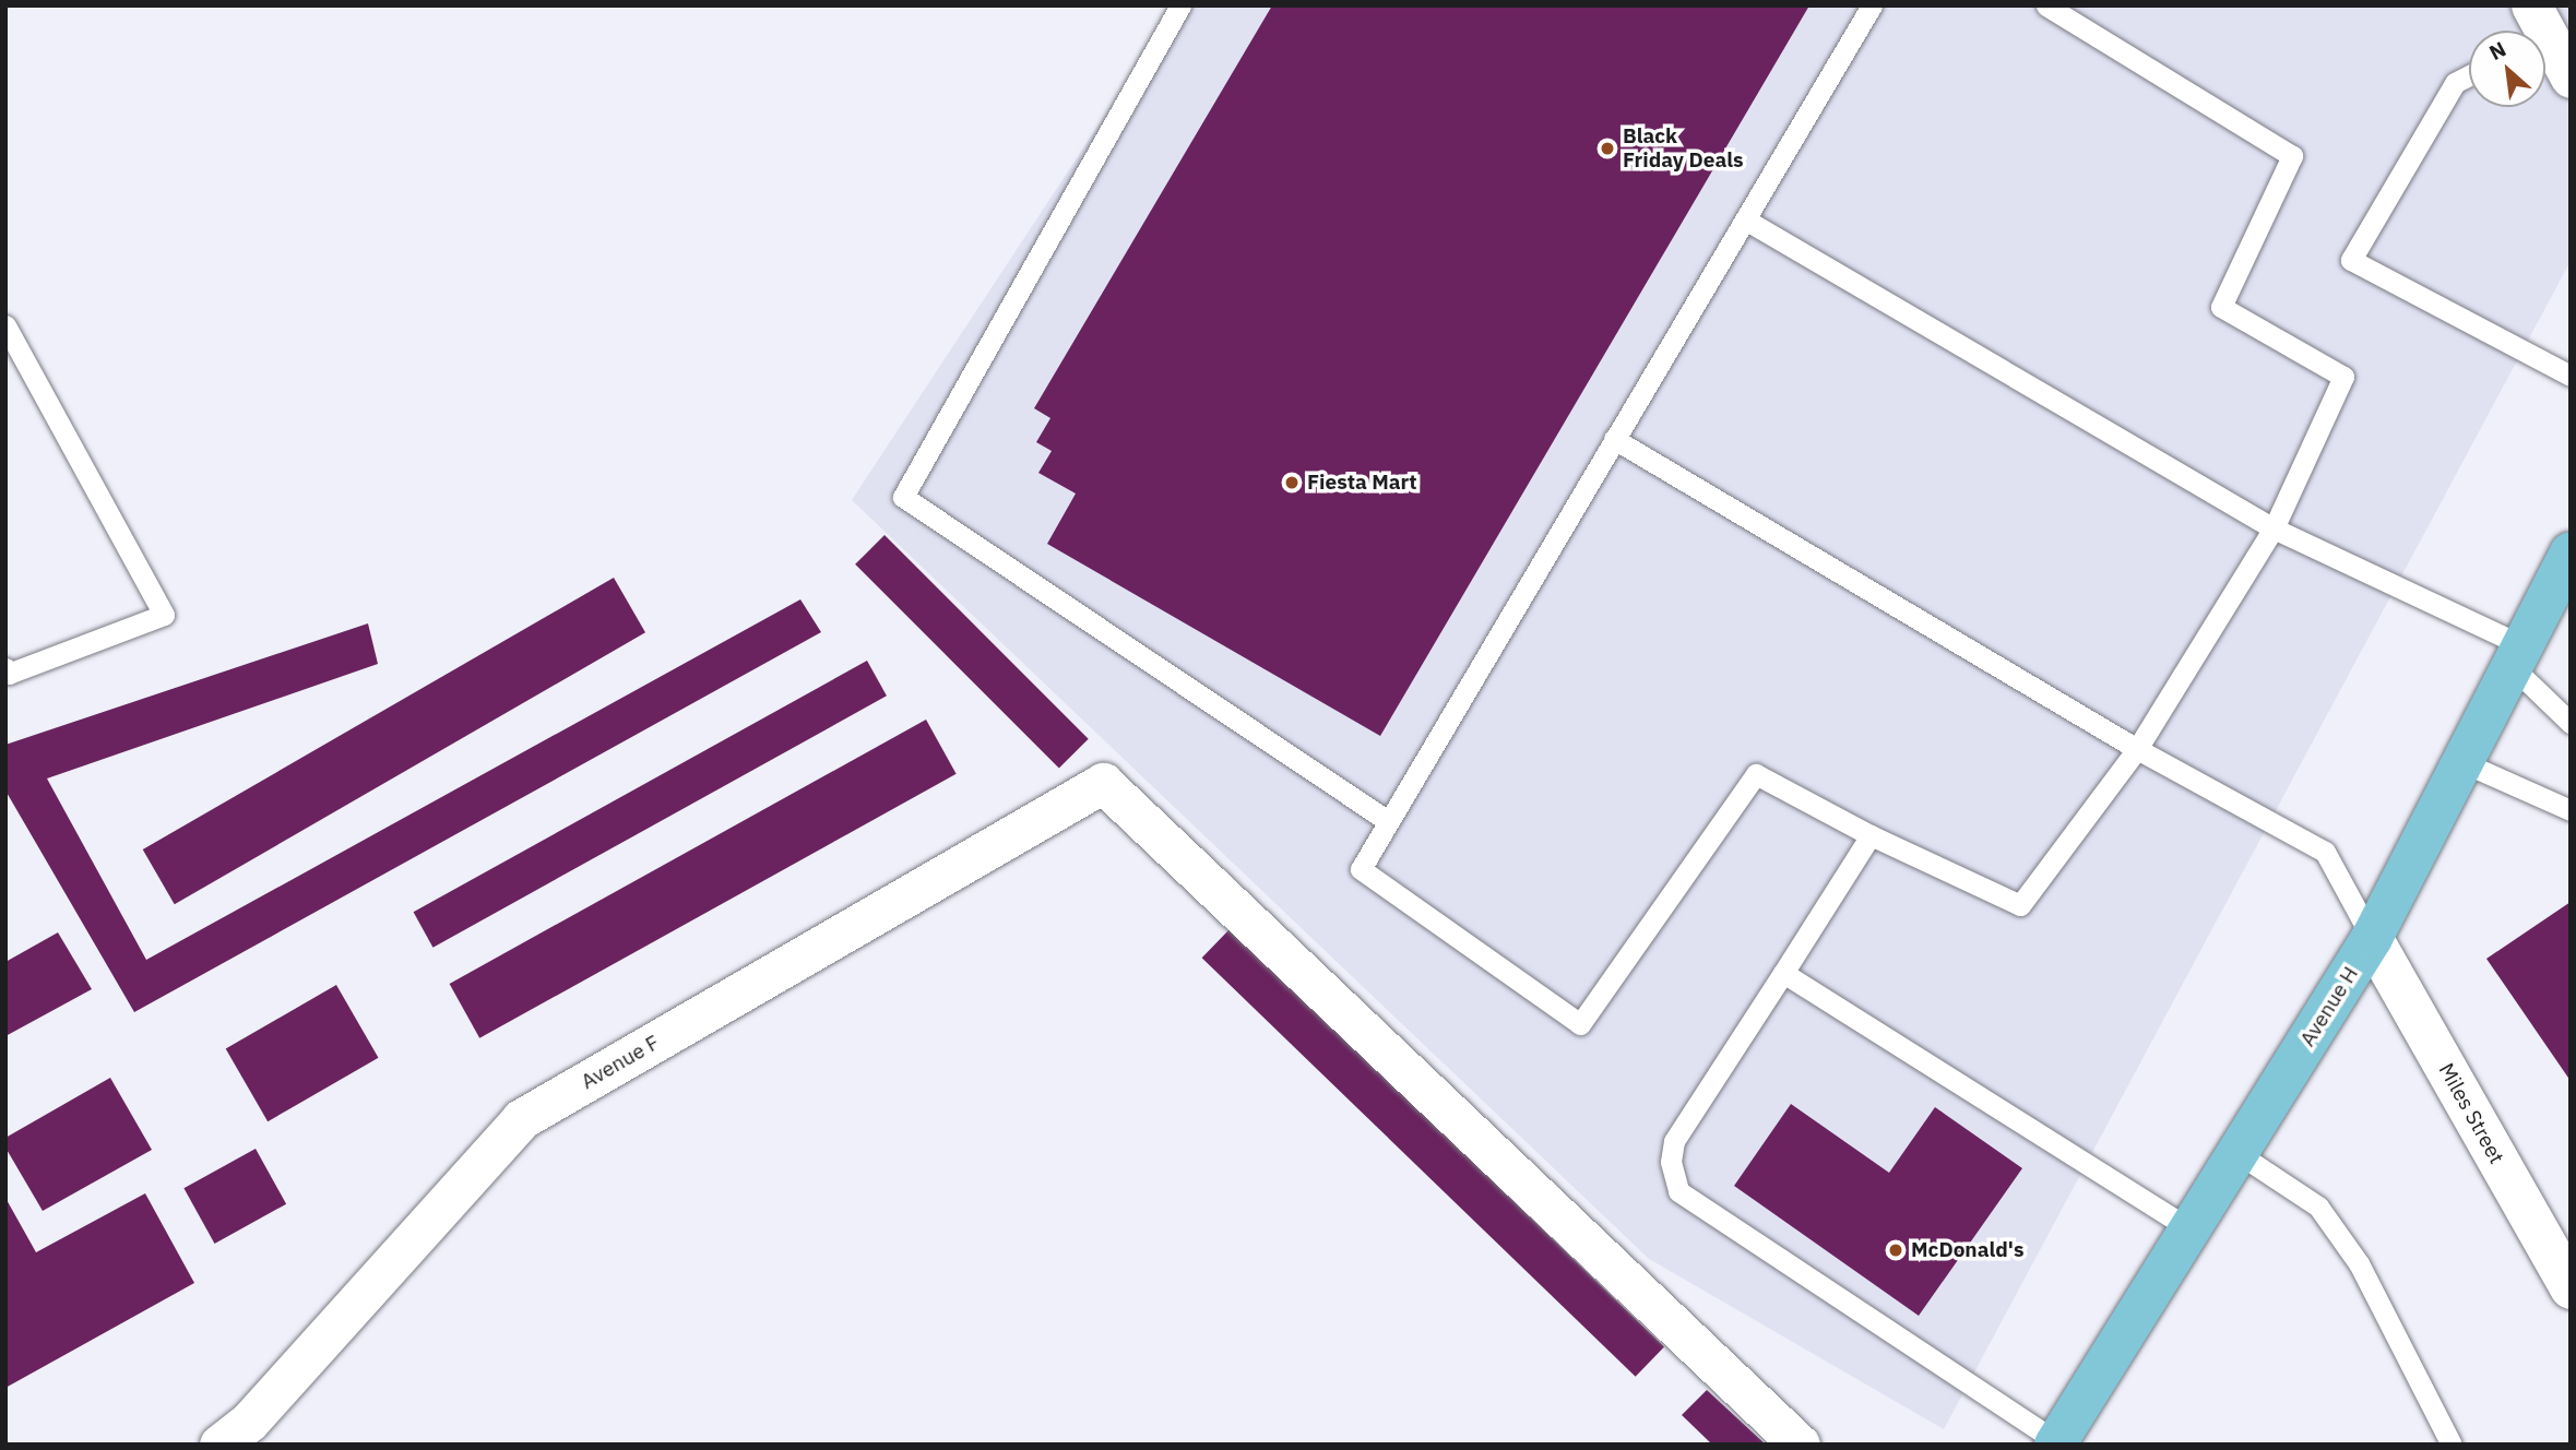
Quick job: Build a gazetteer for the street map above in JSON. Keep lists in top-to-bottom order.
{
  "streets": {
    "main road": ["Avenue H"],
    "street": ["Avenue F", "Miles Street"]
  },
  "crossings": [
    ["Avenue H", "Miles Street"]
  ],
  "places": ["Black Friday Deals", "Fiesta Mart", "McDonald's"],
  "north": "top left"
}
